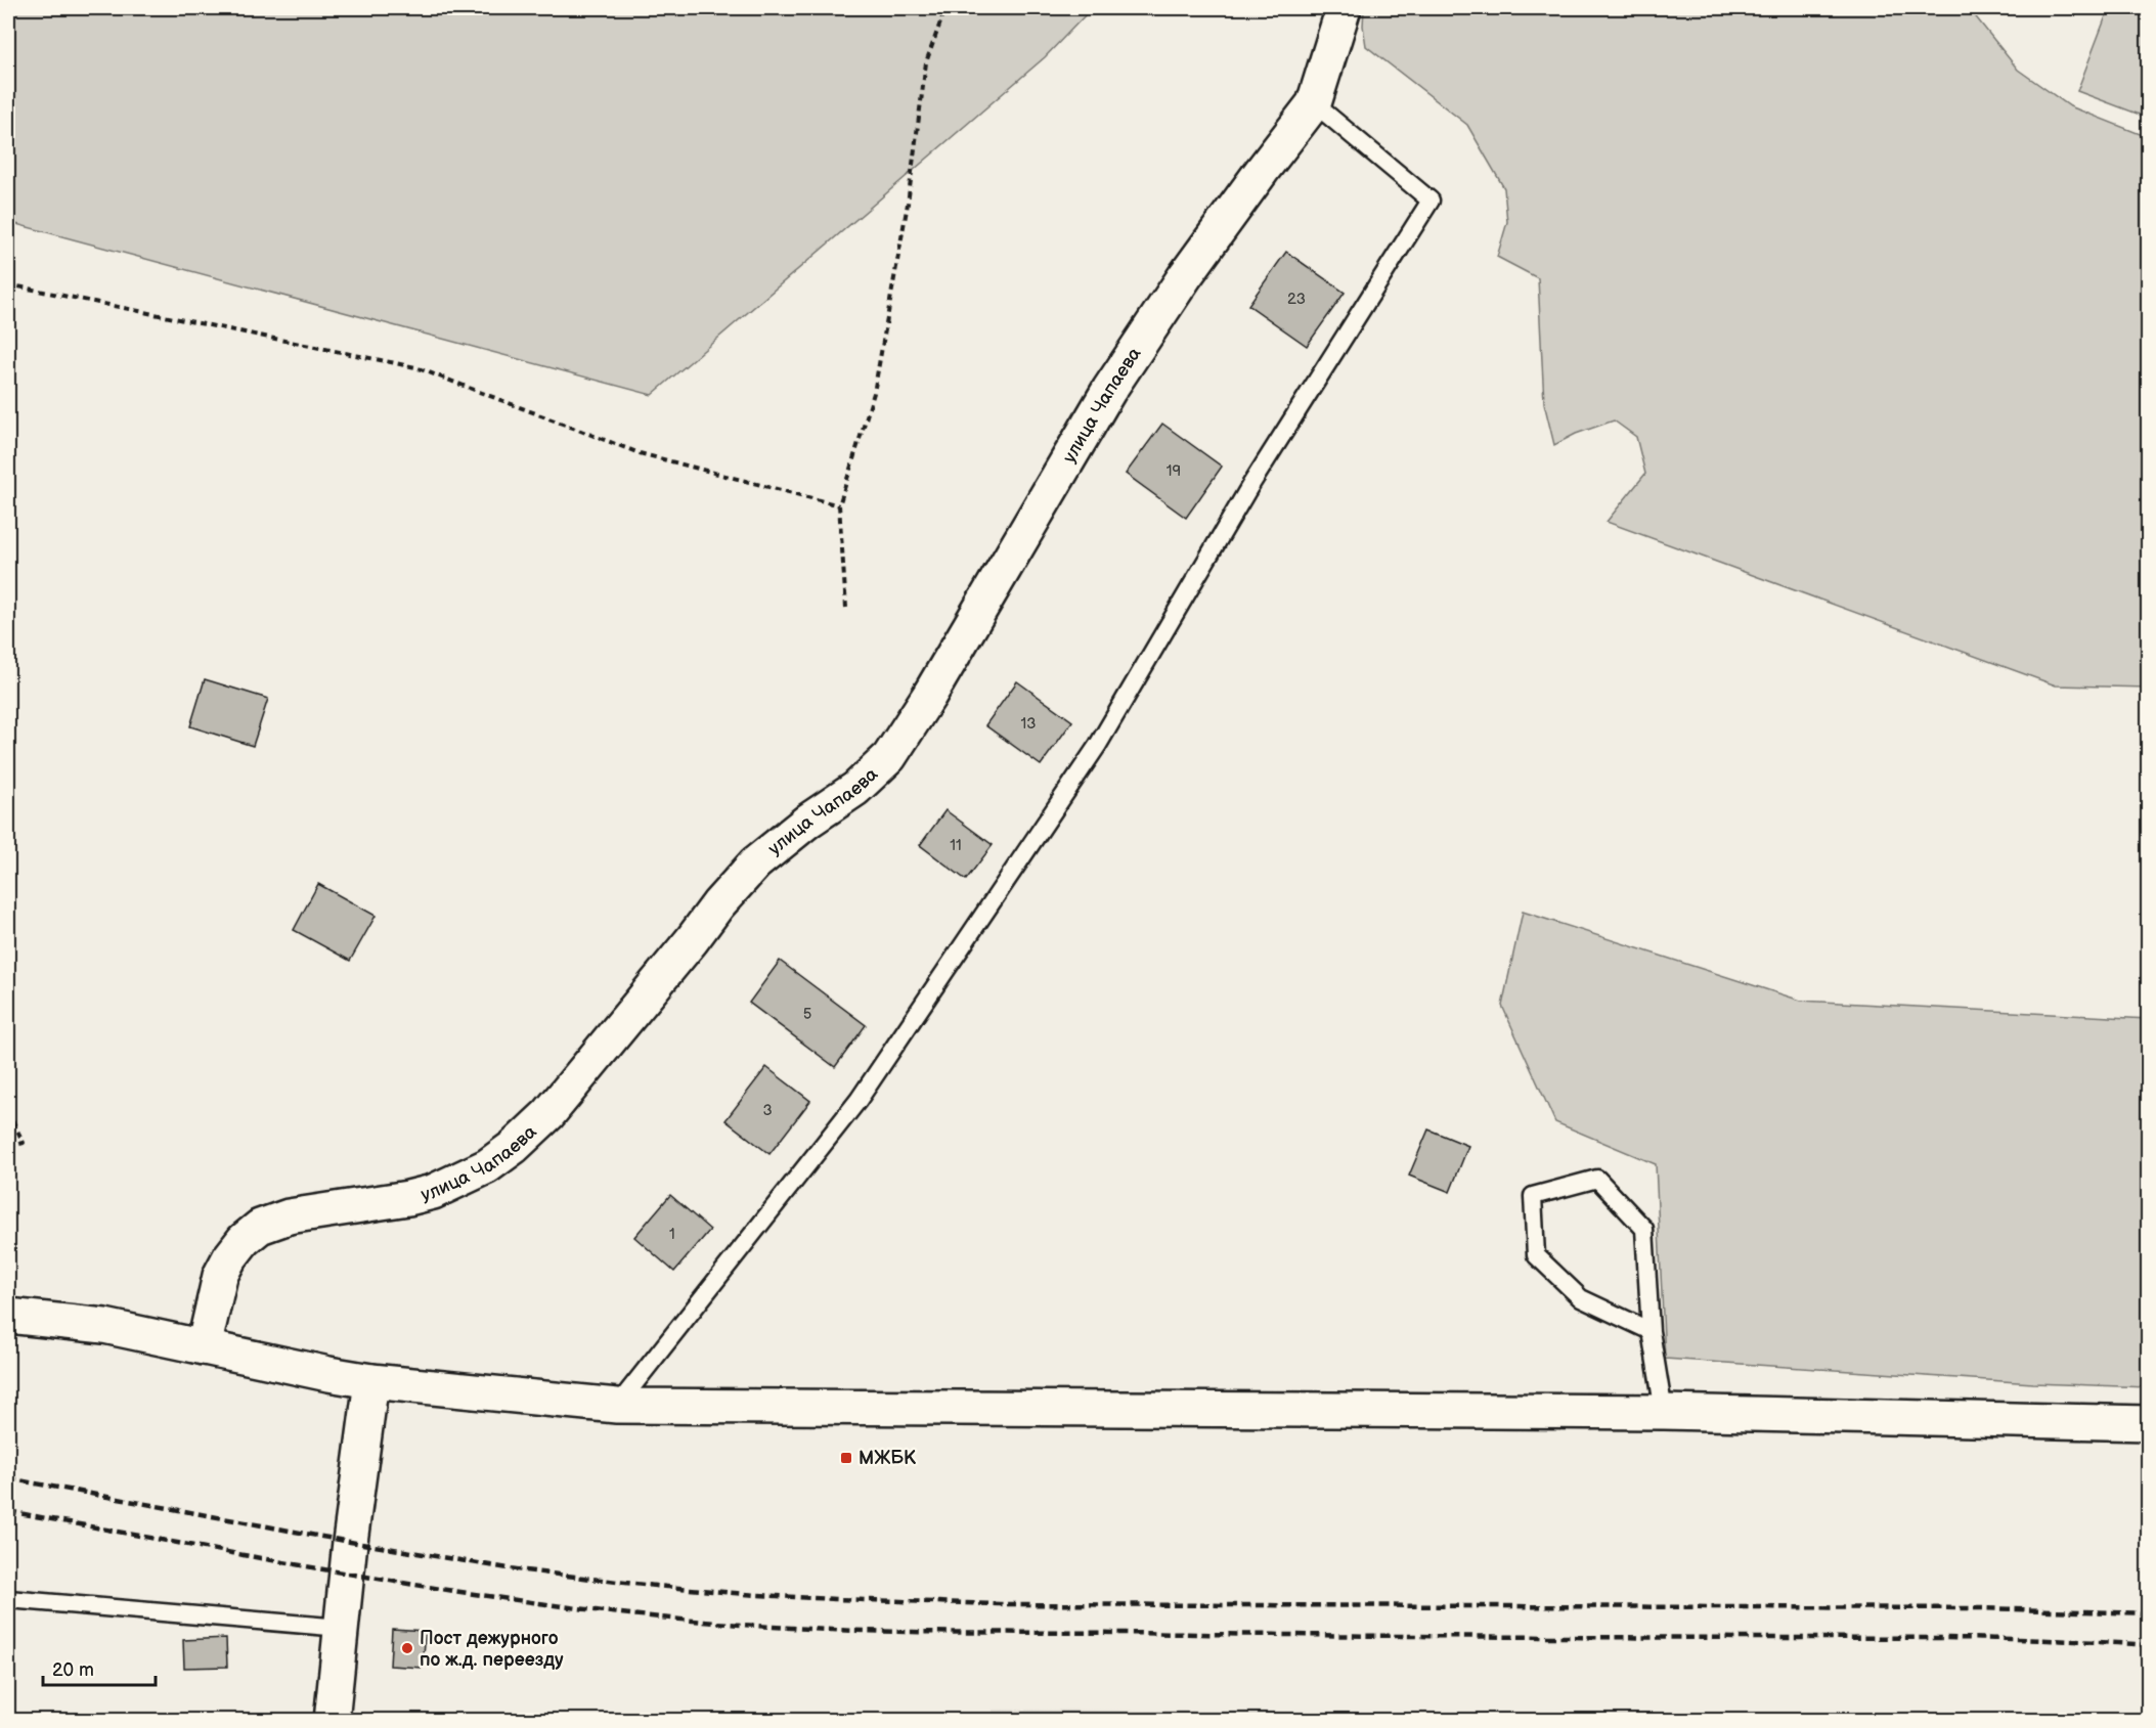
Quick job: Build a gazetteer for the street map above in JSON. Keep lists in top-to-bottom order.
{
  "streets": {
    "street": ["улица Чапаева"]
  },
  "places": {
    "transit": ["МЖБК"],
    "other": ["Пост дежурного по ж.д. переезду"]
  },
  "house_numbers": [
    "23",
    "19",
    "13",
    "11",
    "5",
    "3",
    "1"
  ],
  "scale_bar": "20 m"
}
